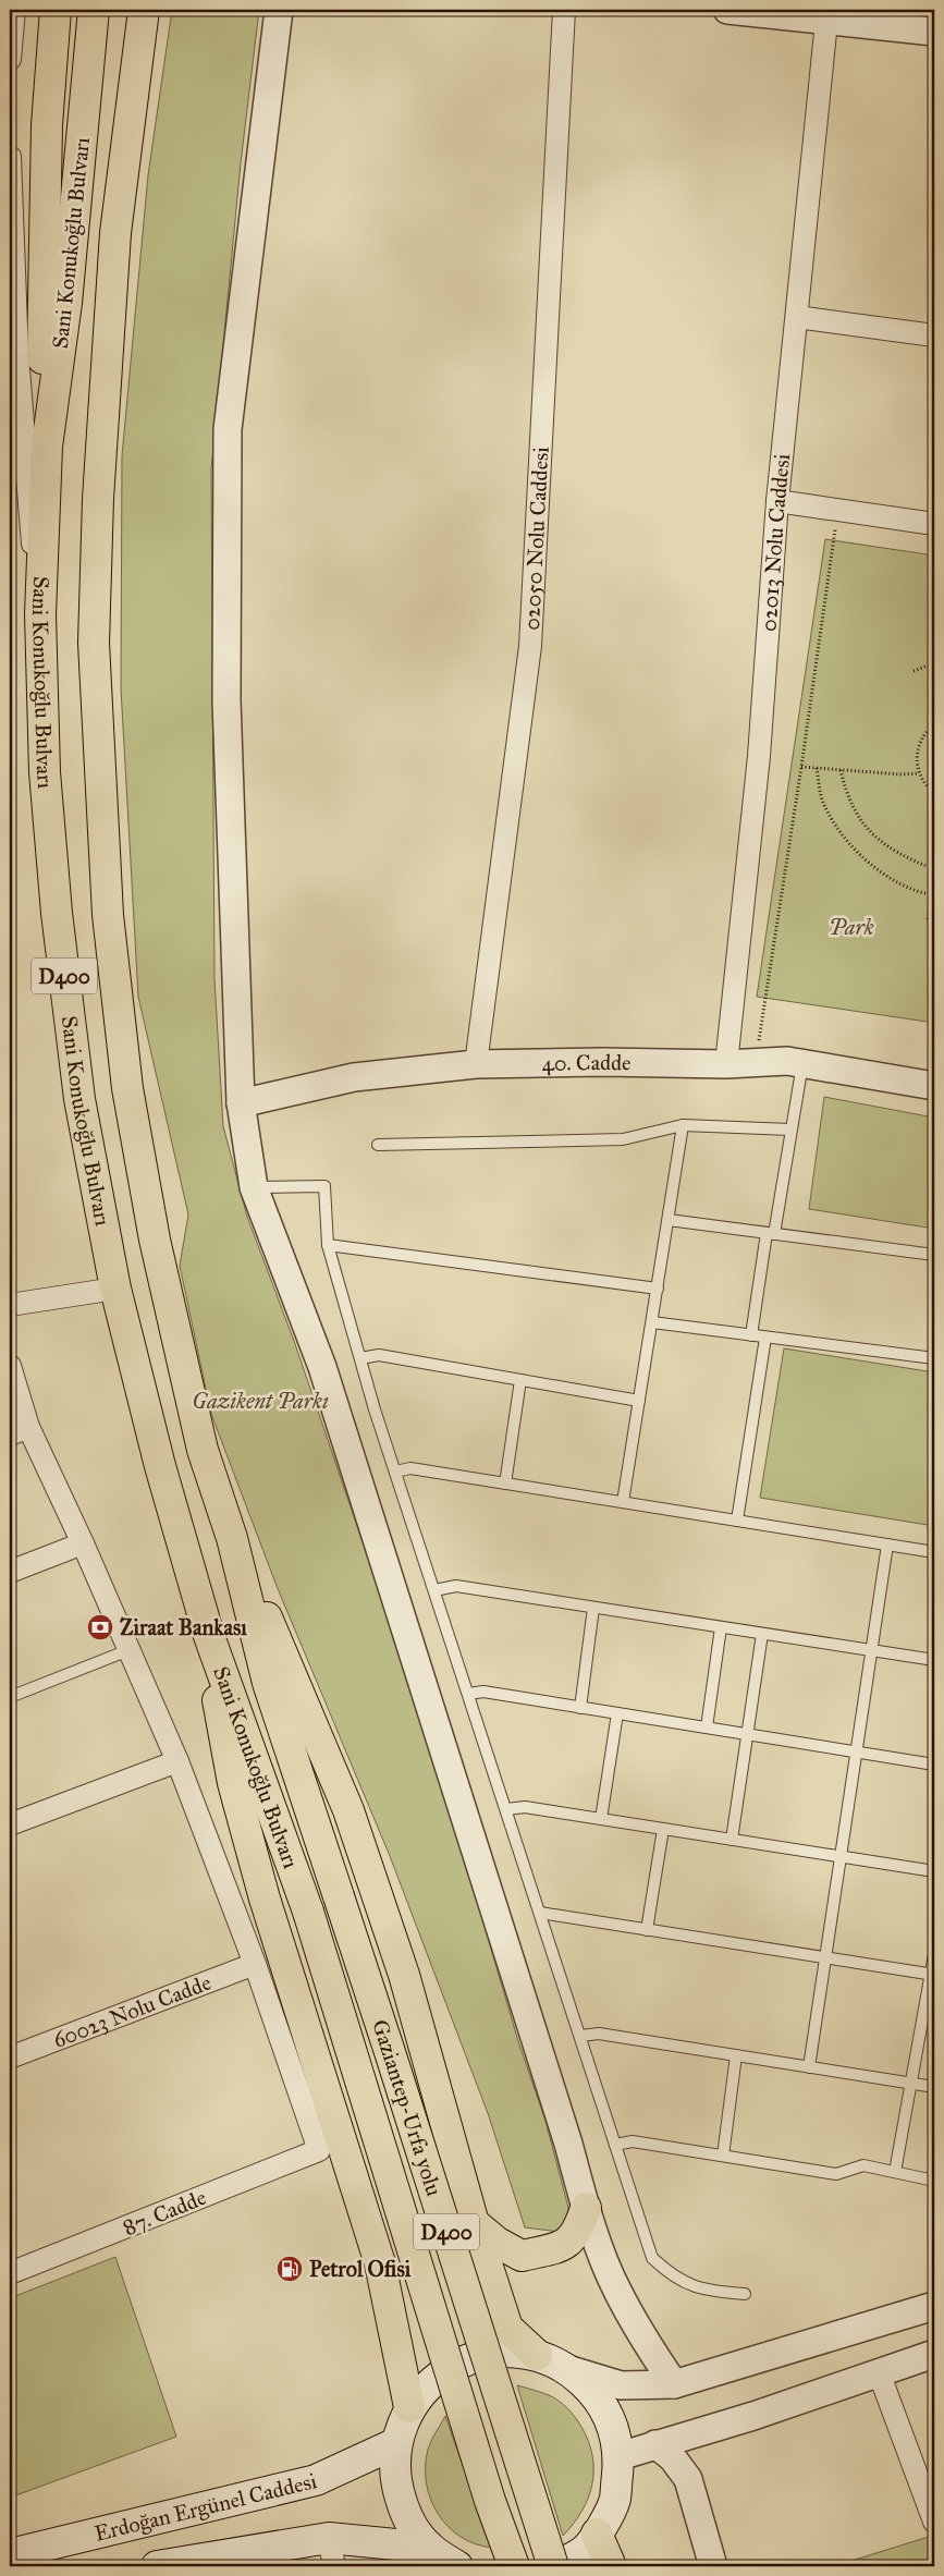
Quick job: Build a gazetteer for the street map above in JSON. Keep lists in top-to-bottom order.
{
  "streets": {
    "highway": ["Sani Konukoğlu Bulvarı", "D400", "Gaziantep-Urfa yolu"],
    "main road": ["Erdoğan Ergünel Caddesi"],
    "street": [
      "02050 Nolu Caddesi",
      "02013 Nolu Caddesi",
      "40. Cadde",
      "60023 Nolu Cadde",
      "87. Cadde"
    ]
  },
  "crossings": [
    ["Sani Konukoğlu Bulvarı", "Gaziantep-Urfa yolu"],
    ["02050 Nolu Caddesi", "40. Cadde"],
    ["02013 Nolu Caddesi", "40. Cadde"],
    ["60023 Nolu Cadde", "87. Cadde"]
  ],
  "parks": ["Park", "Gazikent Parkı"],
  "places": {
    "bank": ["Ziraat Bankası"],
    "fuel station": ["Petrol Ofisi"]
  }
}
